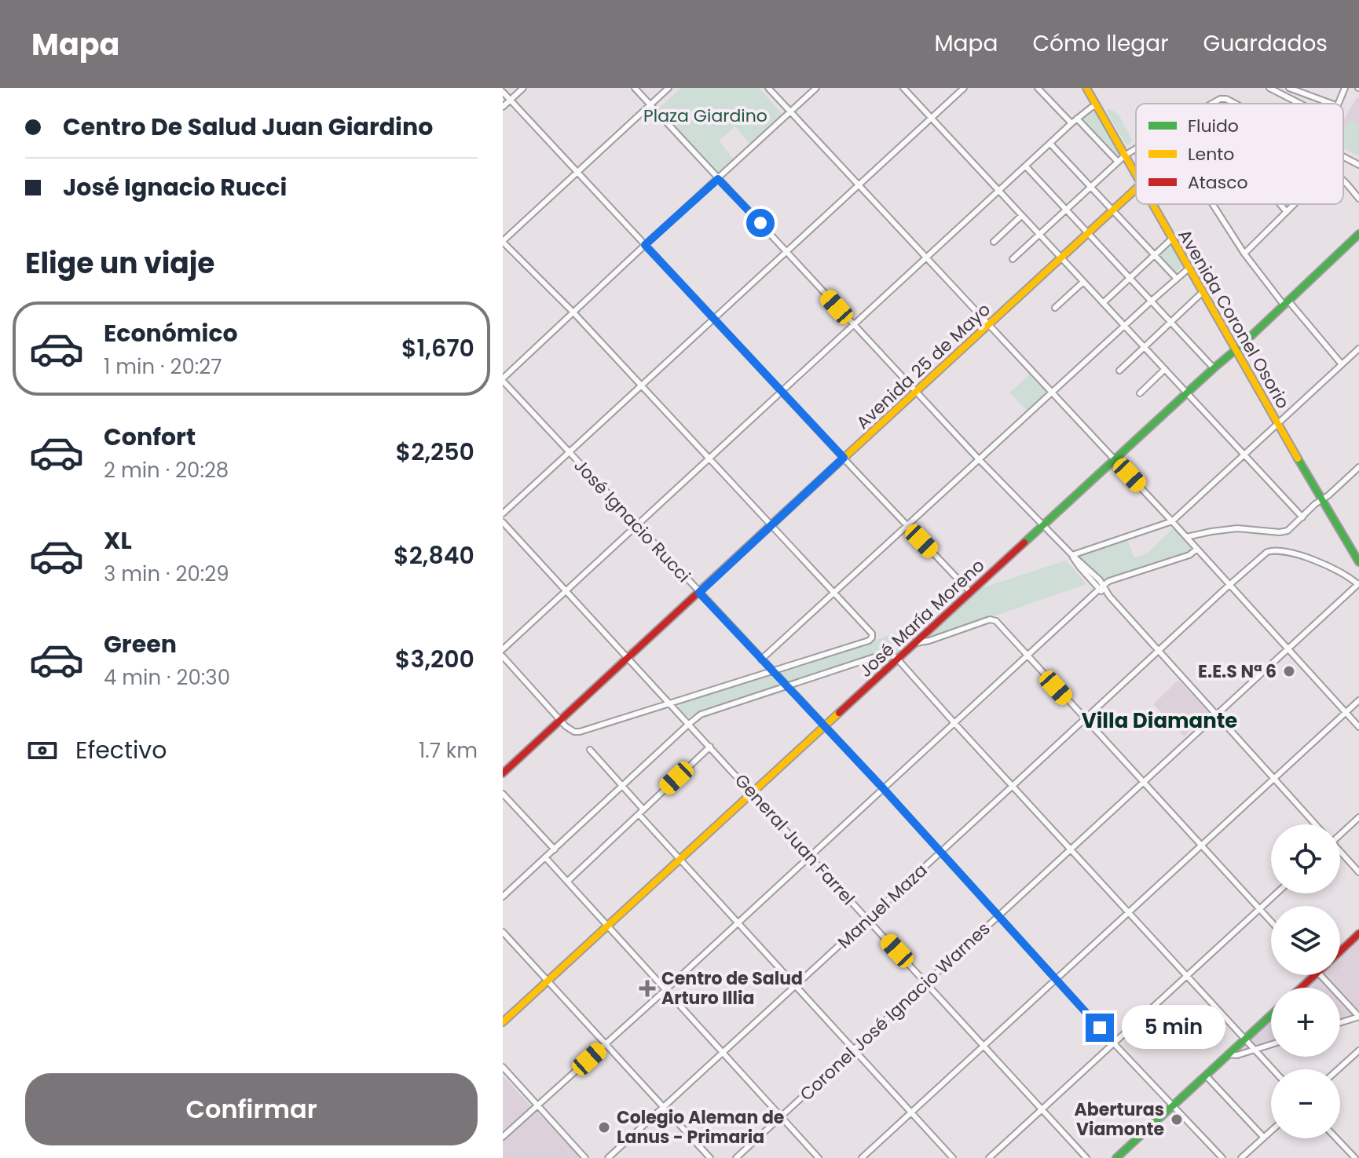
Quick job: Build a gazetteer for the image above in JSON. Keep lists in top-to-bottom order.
{
  "streets": {
    "street": [
      "Avenida Coronel Osorio",
      "Avenida 25 de Mayo",
      "José Ignacio Rucci",
      "José María Moreno",
      "General Juan Farrel",
      "Manuel Maza",
      "Coronel José Ignacio Warnes"
    ]
  },
  "crossings": [
    ["Avenida Coronel Osorio", "José María Moreno"],
    ["Avenida 25 de Mayo", "José Ignacio Rucci"],
    ["Avenida 25 de Mayo", "General Juan Farrel"],
    ["José Ignacio Rucci", "José María Moreno"],
    ["José Ignacio Rucci", "Manuel Maza"],
    ["José Ignacio Rucci", "Coronel José Ignacio Warnes"],
    ["José María Moreno", "General Juan Farrel"],
    ["General Juan Farrel", "Manuel Maza"],
    ["General Juan Farrel", "Coronel José Ignacio Warnes"],
    ["Manuel Maza", "Coronel José Ignacio Warnes"]
  ],
  "districts": ["Villa Diamante"],
  "parks": ["Plaza Giardino"],
  "places": {
    "other": ["E.E.S Nª 6", "Aberturas Viamonte", "Colegio Aleman de Lanus - Primaria"],
    "health": ["Centro de Salud Arturo Illia"]
  },
  "legend": ["Fluido", "Lento", "Atasco"],
  "page": {
    "header": "Mapa",
    "nav": ["Mapa", "Cómo llegar", "Guardados"],
    "banner": ["Centro De Salud Juan Giardino", "José Ignacio Rucci"],
    "heading": "Elige un viaje",
    "list": [
      {
        "name": "Económico",
        "note": "1 min · 20:27",
        "value": "$1,670"
      },
      {
        "name": "Confort",
        "note": "2 min · 20:28",
        "value": "$2,250"
      },
      {
        "name": "XL",
        "note": "3 min · 20:29",
        "value": "$2,840"
      },
      {
        "name": "Green",
        "note": "4 min · 20:30",
        "value": "$3,200"
      }
    ],
    "pay": ["Efectivo", "1.7 km"],
    "map_buttons": ["+", "−"],
    "bubble": "5 min",
    "buttons": "Confirmar"
  }
}
